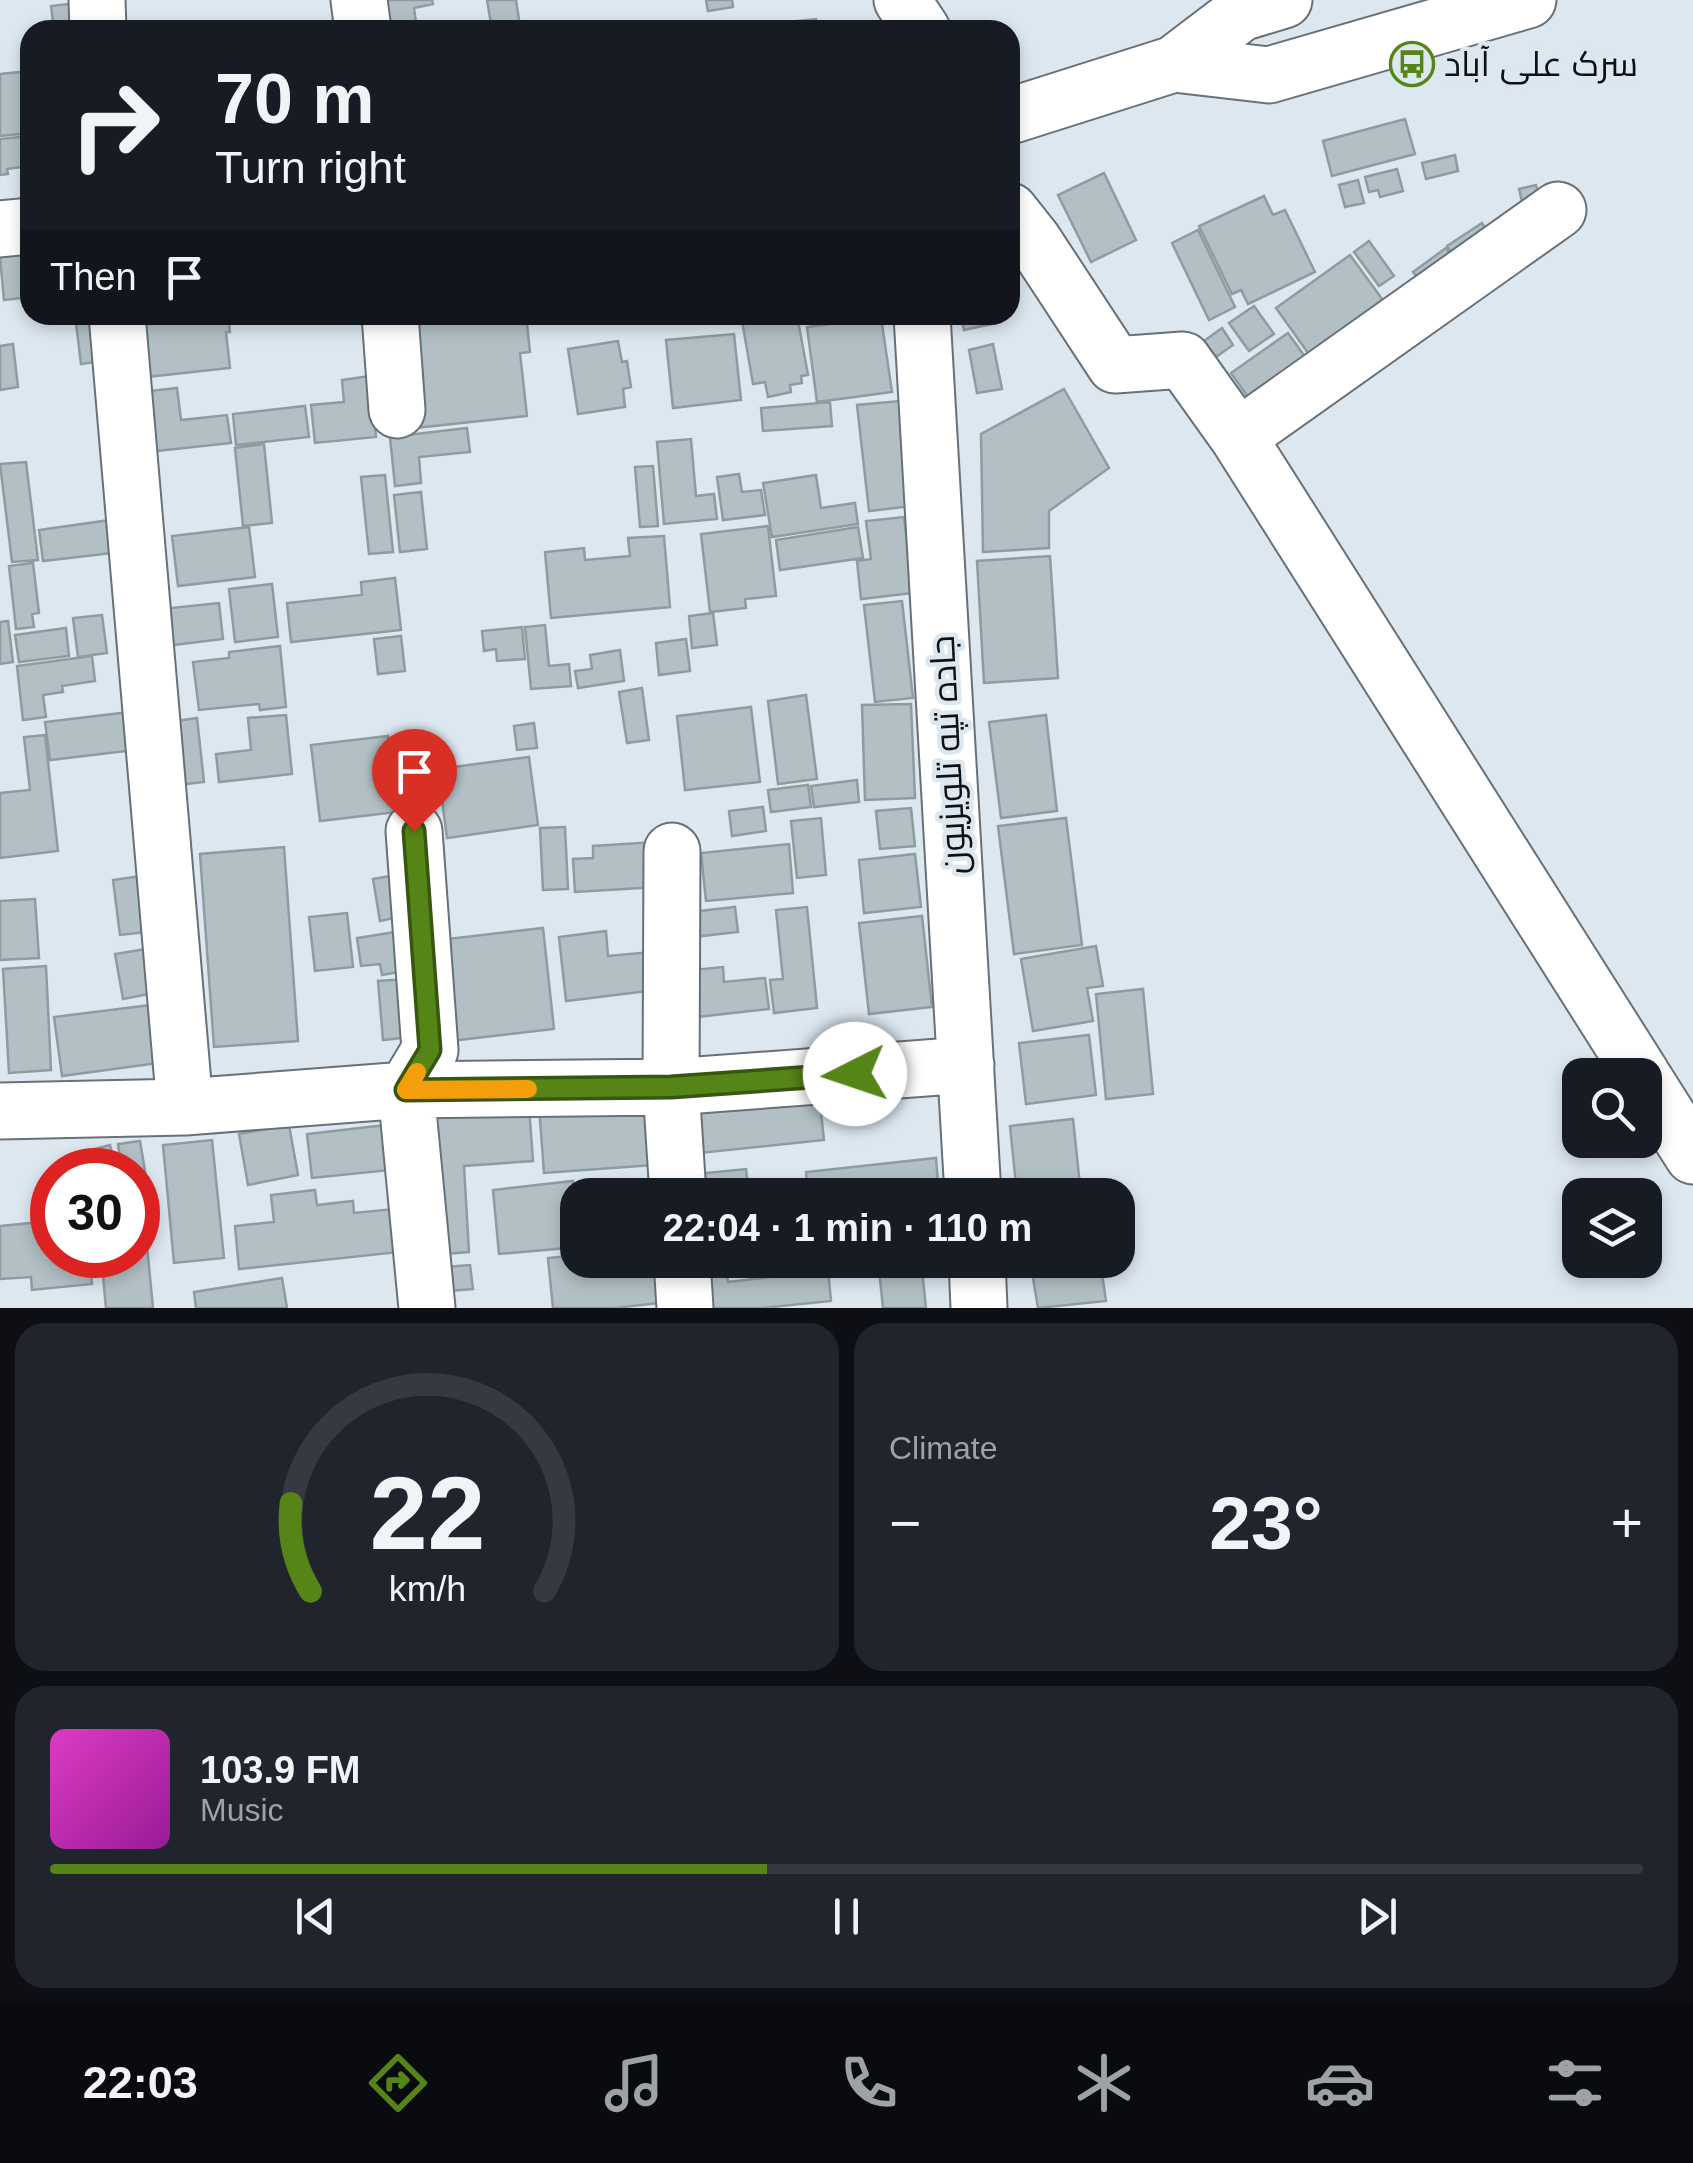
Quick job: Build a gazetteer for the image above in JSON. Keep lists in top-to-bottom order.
{
  "streets": {
    "street": ["جاده تپه تلویزیون"]
  },
  "places": {
    "bus stop": ["سرک علی آباد"]
  },
  "page": {
    "turn": ["70 m", "Turn right"],
    "then": "Then",
    "limit": "30",
    "trip": "22:04 · 1 min · 110 m",
    "tile": "Climate",
    "heat": ["−", "23°", "+"],
    "song": ["103.9 FM", "Music"],
    "tabs": "22:03",
    "gauge": ["22", "km/h"]
  }
}
